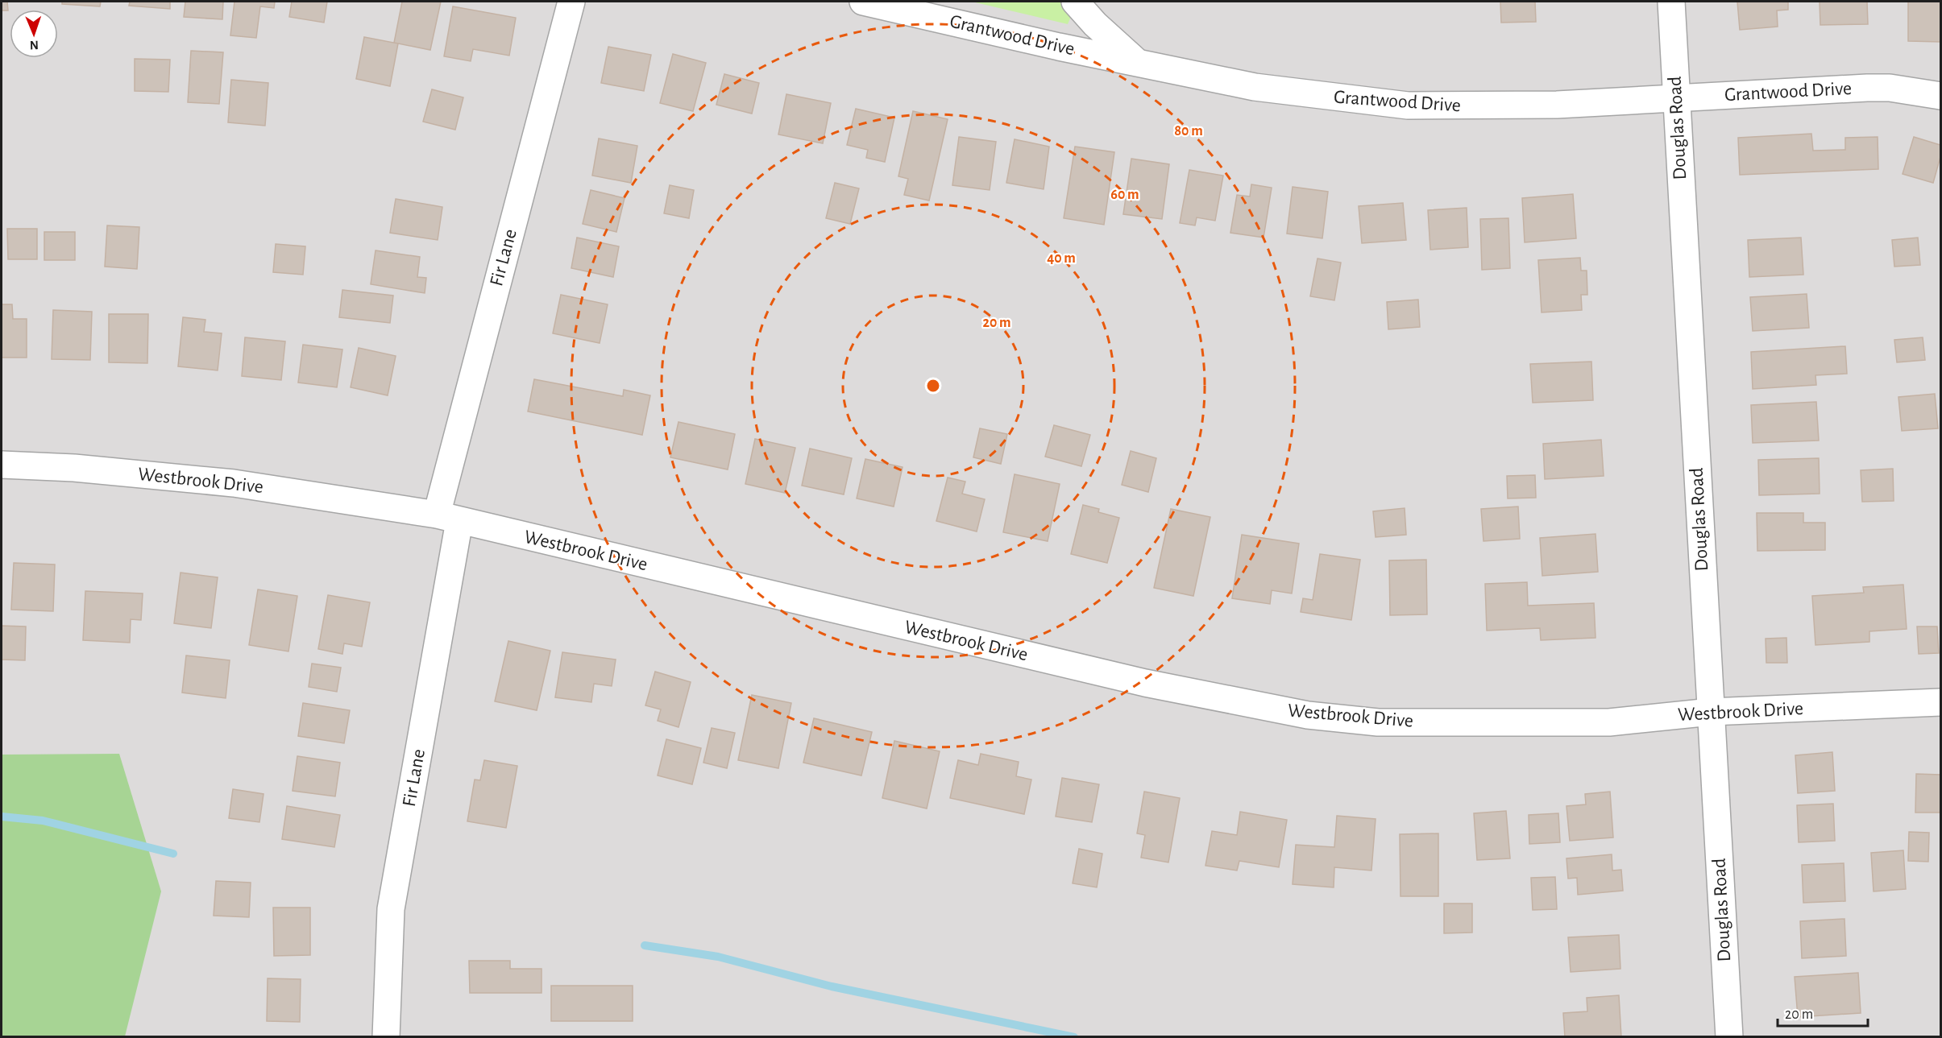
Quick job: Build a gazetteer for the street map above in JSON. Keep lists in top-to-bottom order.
{
  "streets": {
    "street": [
      "Grantwood Drive",
      "Douglas Road",
      "Fir Lane",
      "Westbrook Drive"
    ]
  },
  "crossings": [
    ["Grantwood Drive", "Douglas Road"],
    ["Douglas Road", "Westbrook Drive"],
    ["Fir Lane", "Westbrook Drive"]
  ],
  "scale_bar": "20 m",
  "north": "bottom",
  "rings": [
    "80 m",
    "60 m",
    "40 m",
    "20 m"
  ]
}
